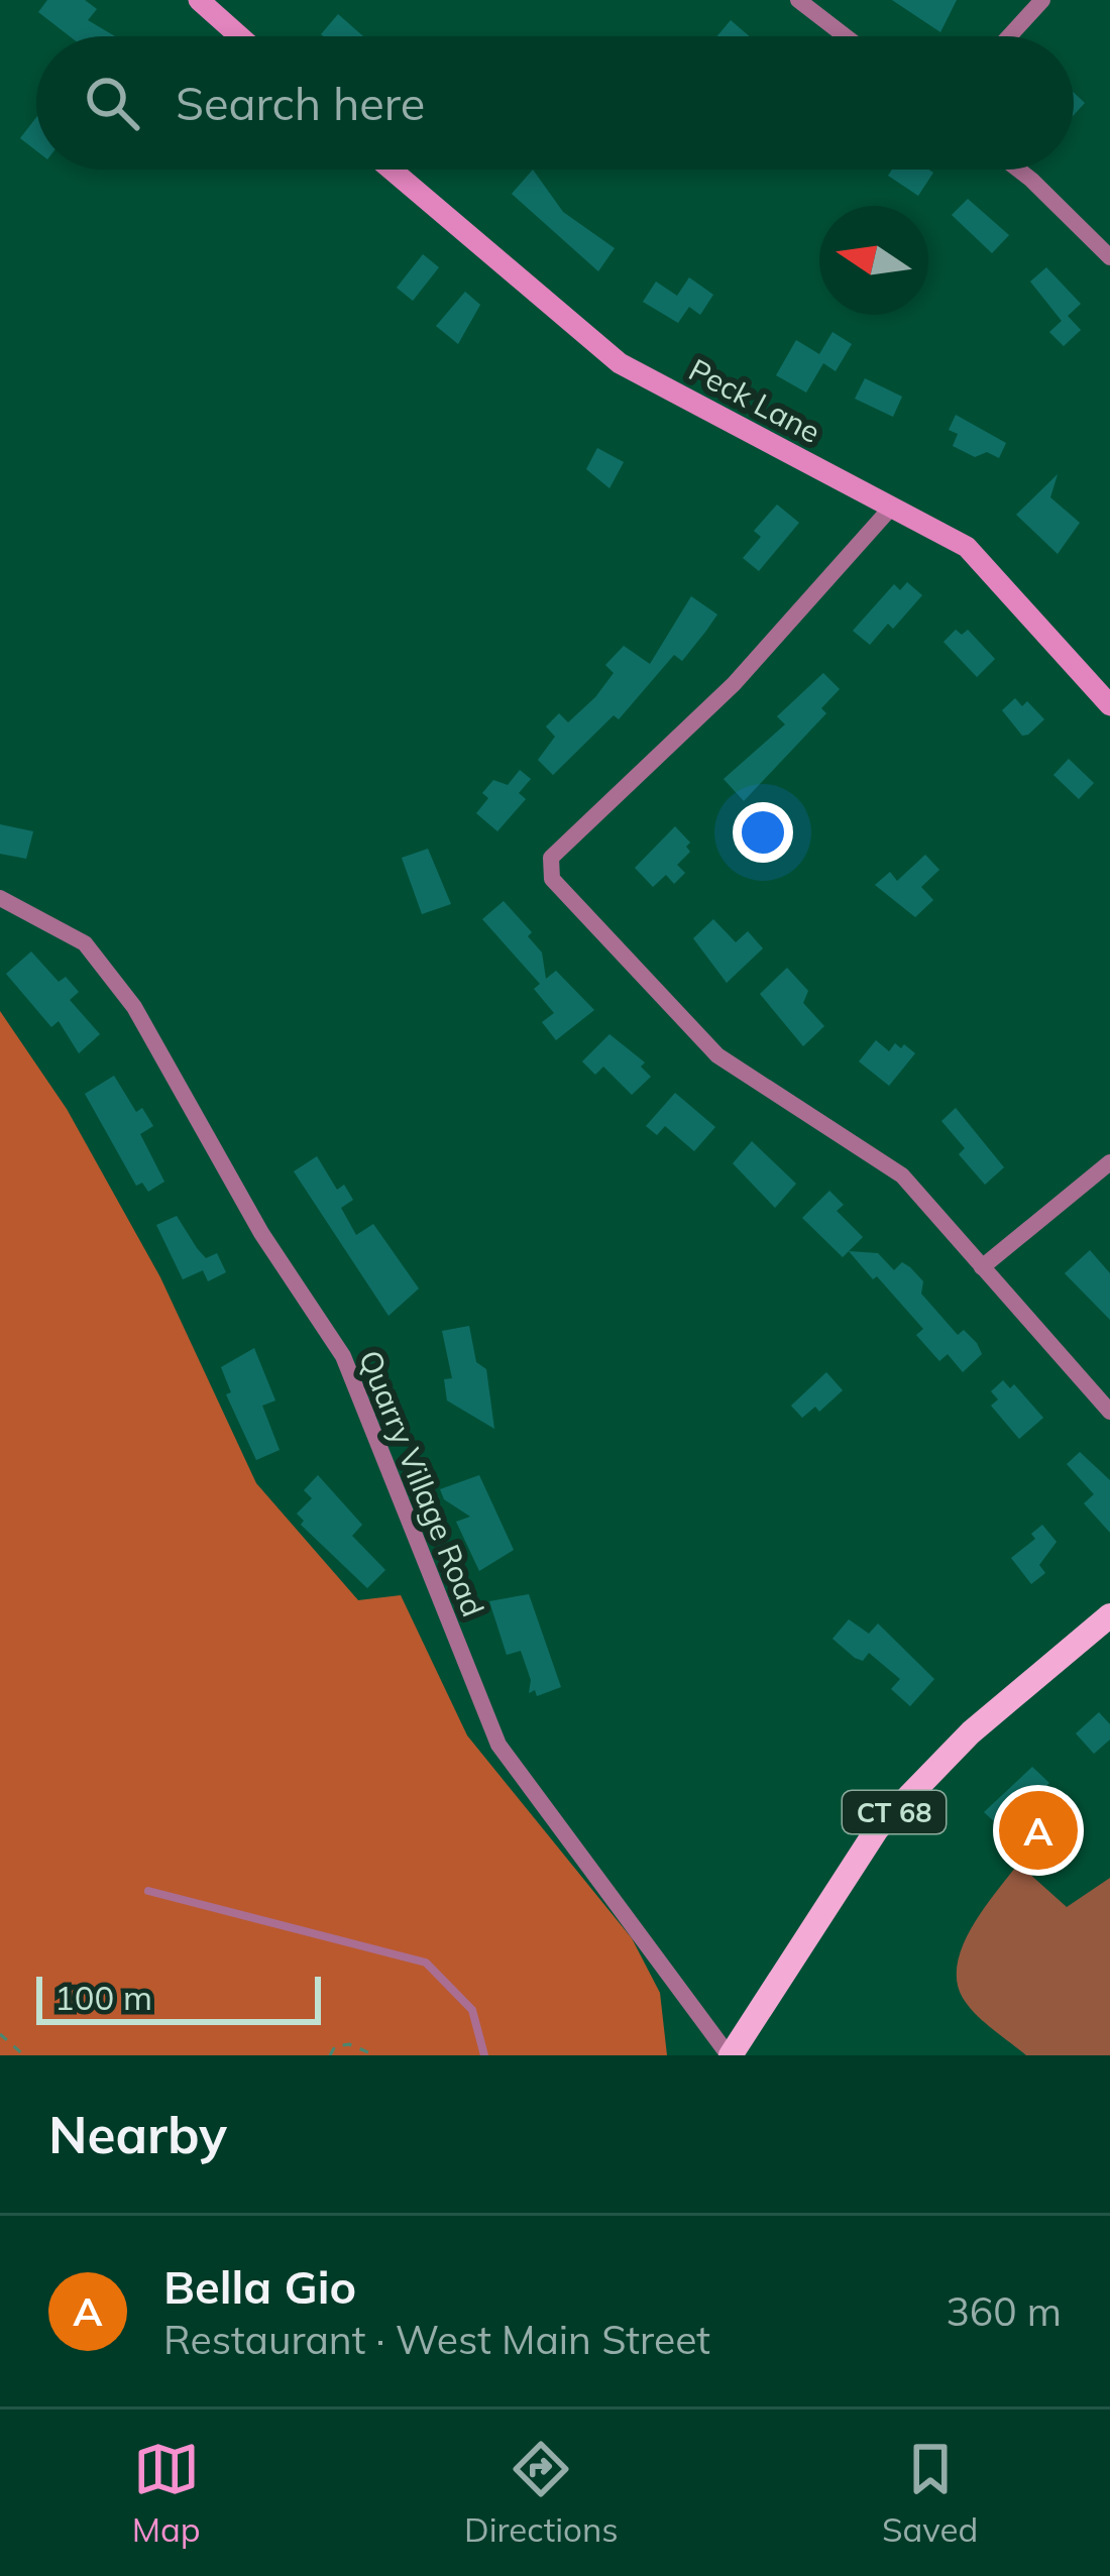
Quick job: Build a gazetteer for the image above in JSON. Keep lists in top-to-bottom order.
{
  "streets": {
    "main road": ["CT 68"],
    "street": ["Peck Lane", "Quarry Village Road"]
  },
  "crossings": [
    ["Quarry Village Road", "CT 68"]
  ],
  "scale_bar": "100 m",
  "north": "left",
  "page": {
    "search": "Search here",
    "pins": "A",
    "scale": "100 m",
    "heading": "Nearby",
    "list": [
      {
        "mark": "A",
        "name": "Bella Gio",
        "note": "Restaurant · West Main Street",
        "value": "360 m"
      }
    ],
    "nav": ["Map", "Directions", "Saved"]
  }
}
